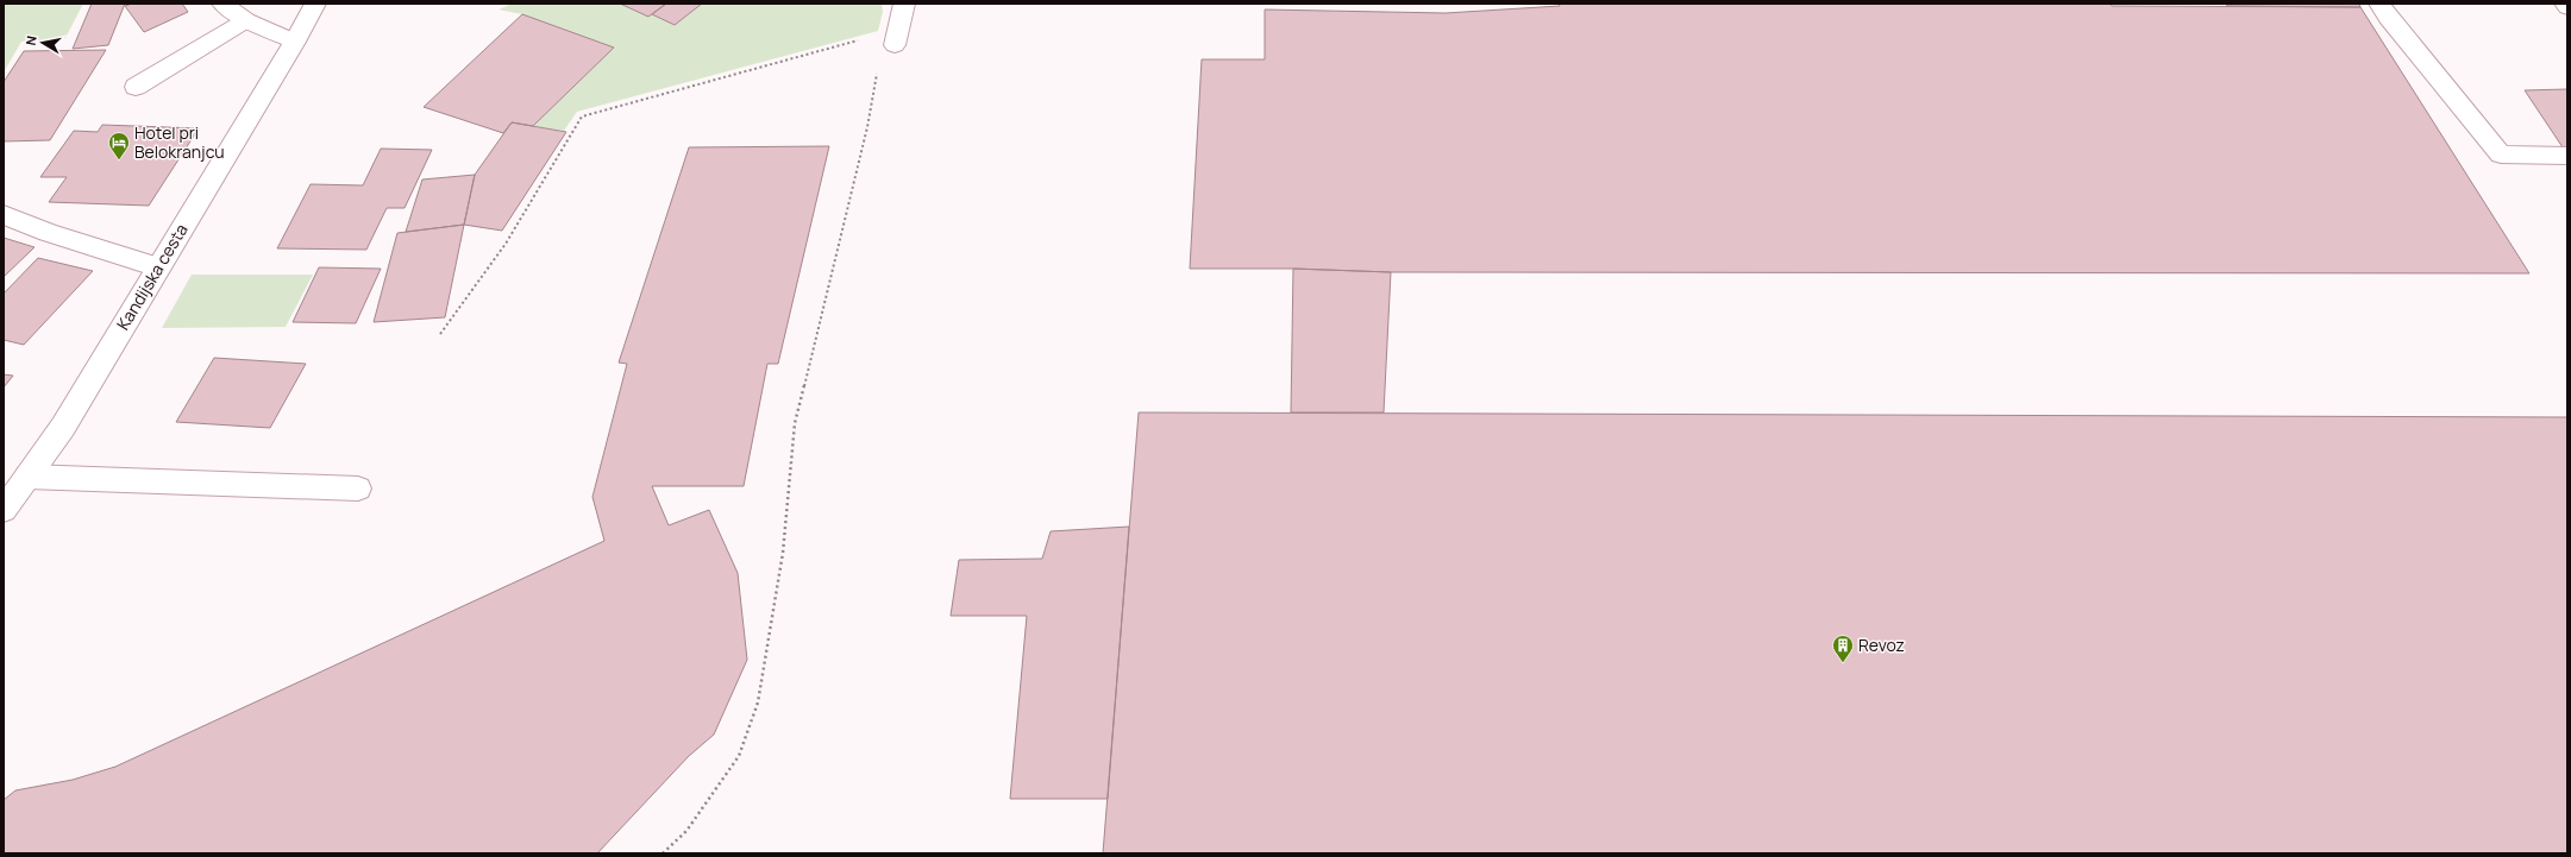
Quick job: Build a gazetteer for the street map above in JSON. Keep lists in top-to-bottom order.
{
  "streets": {
    "main road": ["Kandijska cesta"]
  },
  "places": {
    "hotel": ["Hotel pri Belokranjcu"],
    "building": ["Revoz"]
  },
  "north": "left"
}
